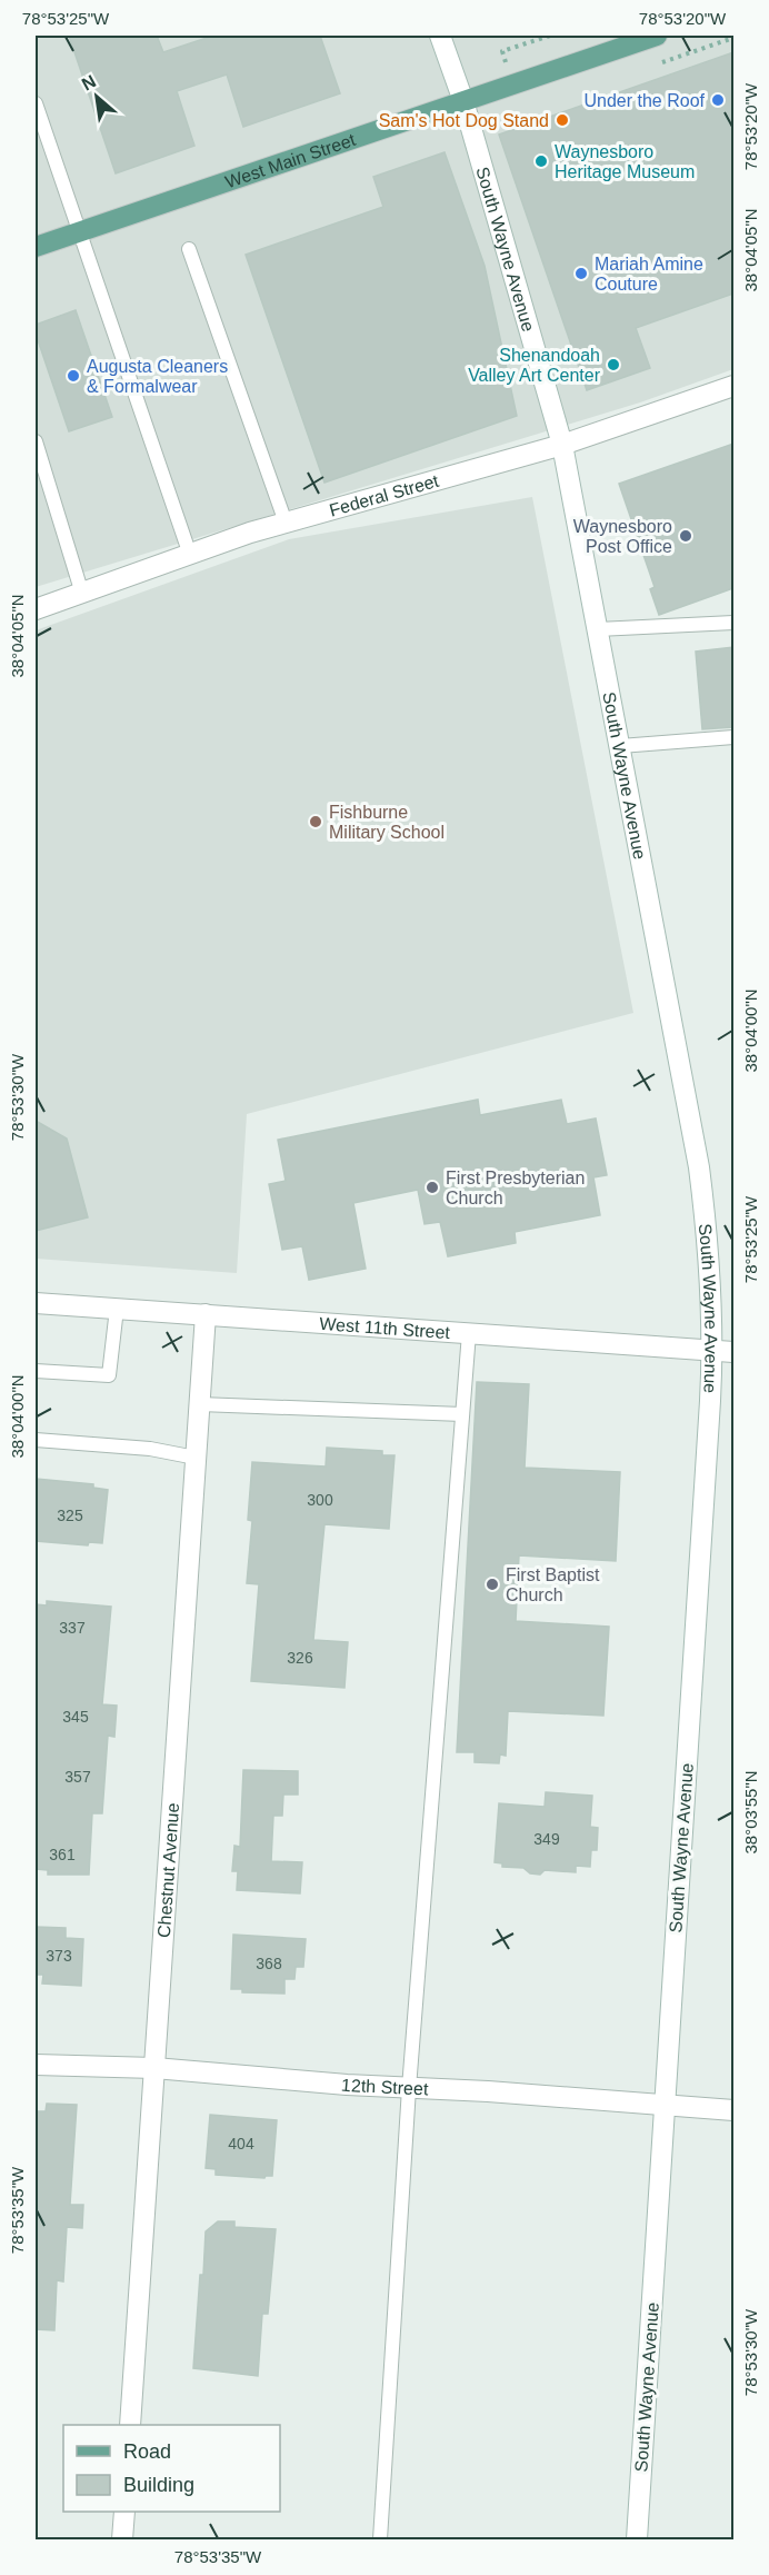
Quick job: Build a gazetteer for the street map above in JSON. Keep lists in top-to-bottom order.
{
  "streets": {
    "main road": ["West Main Street"],
    "street": [
      "South Wayne Avenue",
      "Federal Street",
      "West 11th Street",
      "Chestnut Avenue",
      "12th Street"
    ]
  },
  "crossings": [
    ["West Main Street", "South Wayne Avenue"],
    ["South Wayne Avenue", "Federal Street"],
    ["South Wayne Avenue", "West 11th Street"],
    ["South Wayne Avenue", "12th Street"],
    ["West 11th Street", "Chestnut Avenue"],
    ["Chestnut Avenue", "12th Street"]
  ],
  "places": [
    "Under the Roof",
    "Sam's Hot Dog Stand",
    "Waynesboro Heritage Museum",
    "Mariah Amine Couture",
    "Shenandoah Valley Art Center",
    "Augusta Cleaners & Formalwear",
    "Waynesboro Post Office",
    "Fishburne Military School",
    "First Presbyterian Church",
    "First Baptist Church"
  ],
  "house_numbers": [
    "300",
    "325",
    "337",
    "326",
    "345",
    "357",
    "349",
    "361",
    "373",
    "368",
    "404"
  ],
  "legend": ["Road", "Building"],
  "north": "top left",
  "coordinates": [
    "78°53'25\"W",
    "78°53'20\"W",
    "38°04'05\"N",
    "38°04'00\"N",
    "78°53'30\"W",
    "38°03'55\"N",
    "78°53'35\"W"
  ]
}
